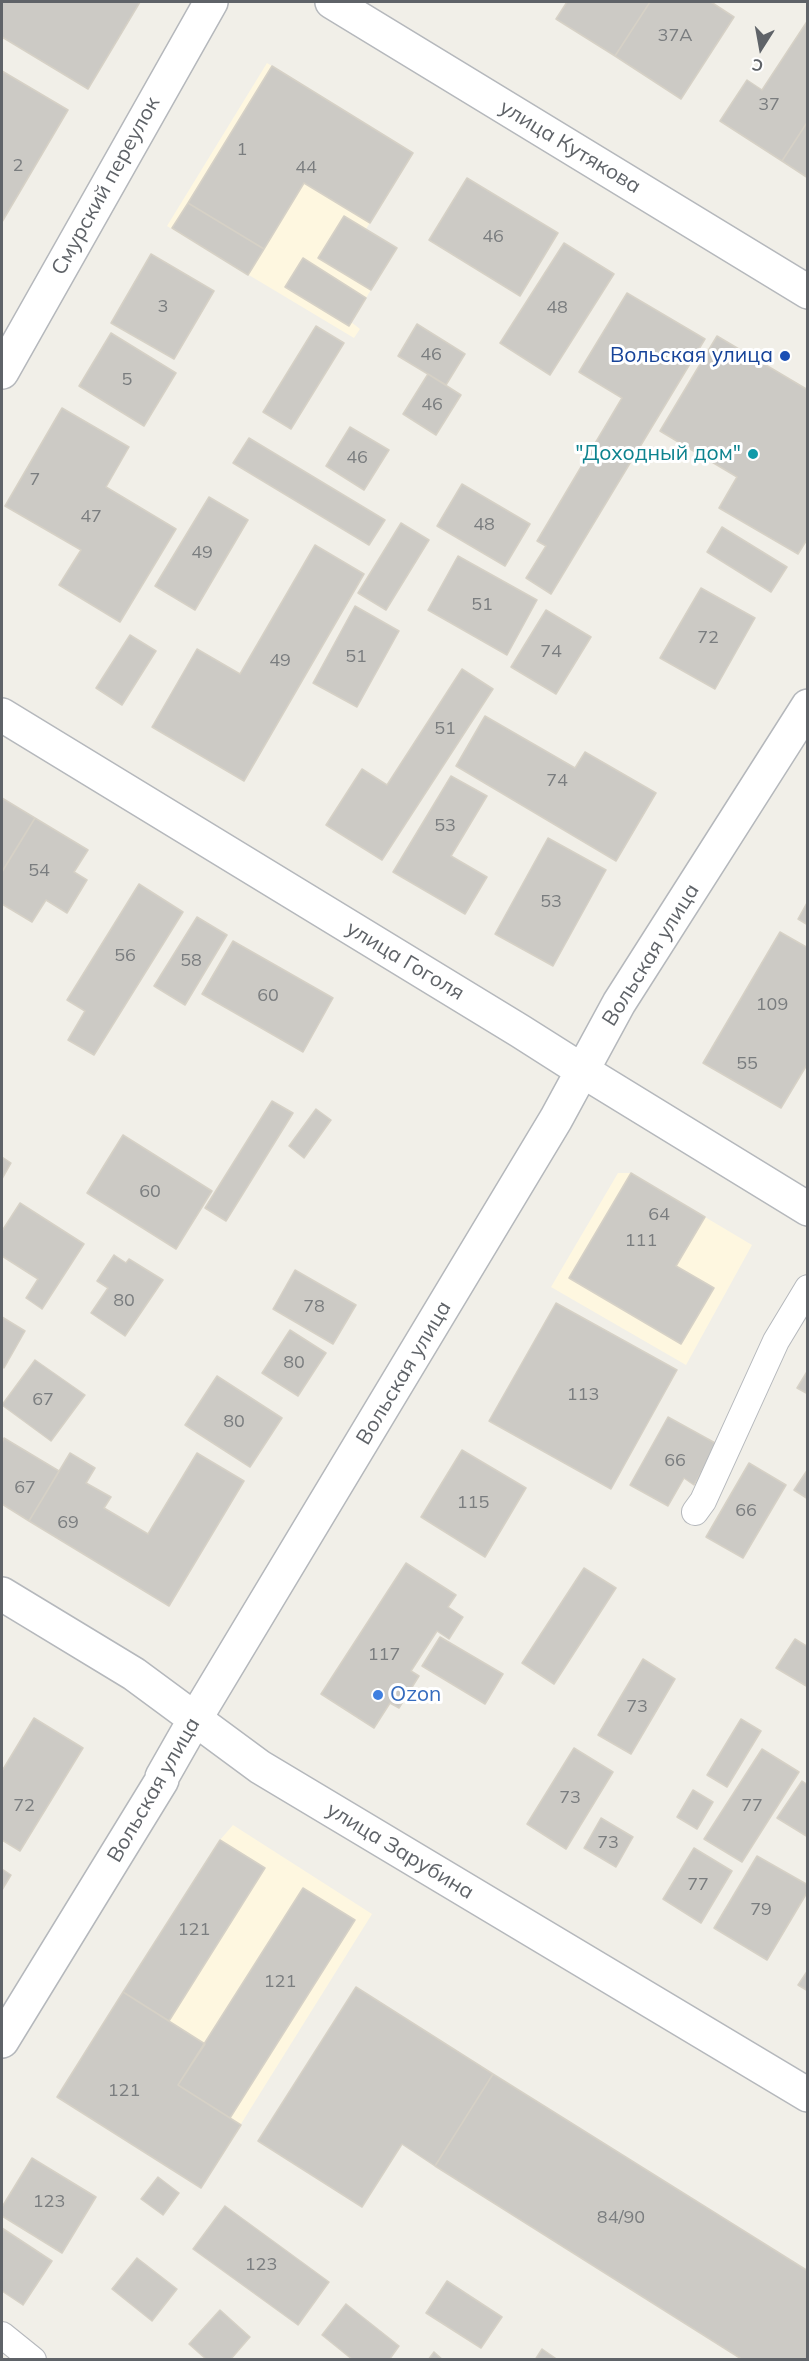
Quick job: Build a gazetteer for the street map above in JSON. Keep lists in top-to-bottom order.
{
  "streets": {
    "street": [
      "улица Кутякова",
      "Смурский переулок",
      "Вольская улица",
      "улица Гоголя",
      "улица Зарубина"
    ]
  },
  "crossings": [
    ["Вольская улица", "улица Гоголя"],
    ["Вольская улица", "улица Зарубина"]
  ],
  "places": ["Вольская улица", "\"Доходный дом\"", "Ozon"],
  "house_numbers": [
    "37А",
    "37",
    "1",
    "2",
    "44",
    "46",
    "3",
    "48",
    "46",
    "5",
    "46",
    "46",
    "7",
    "47",
    "48",
    "49",
    "51",
    "72",
    "74",
    "51",
    "49",
    "51",
    "74",
    "53",
    "54",
    "53",
    "56",
    "58",
    "60",
    "109",
    "55",
    "60",
    "64",
    "111",
    "80",
    "78",
    "80",
    "113",
    "67",
    "80",
    "66",
    "67",
    "115",
    "66",
    "69",
    "117",
    "73",
    "73",
    "72",
    "77",
    "73",
    "77",
    "79",
    "121",
    "121",
    "121",
    "123",
    "84/90",
    "123"
  ],
  "north": "bottom"
}
